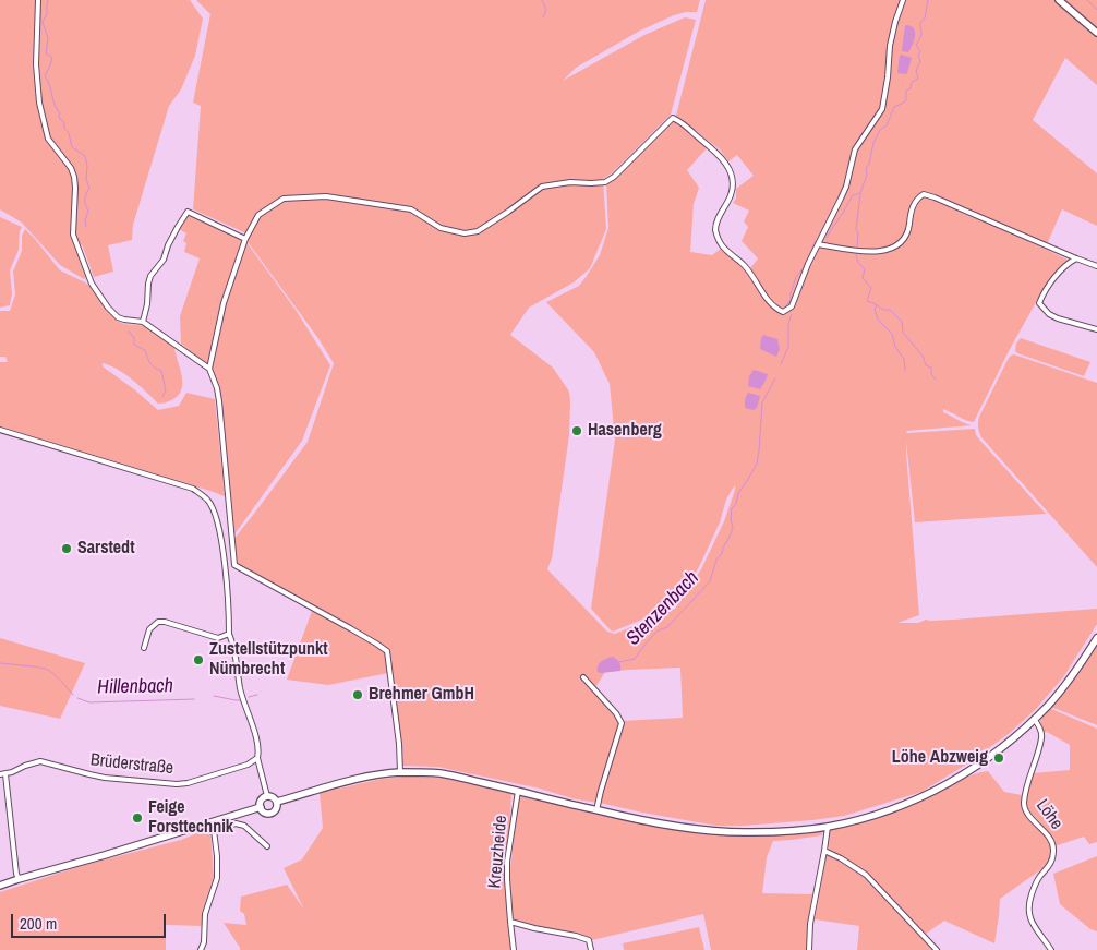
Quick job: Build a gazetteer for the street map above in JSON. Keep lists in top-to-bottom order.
{
  "streets": {
    "street": ["Brüderstraße", "Löhe", "Kreuzheide"]
  },
  "water": ["Stenzenbach", "Hillenbach"],
  "places": [
    "Hasenberg",
    "Sarstedt",
    "Zustellstützpunkt Nümbrecht",
    "Brehmer GmbH",
    "Löhe Abzweig",
    "Feige Forsttechnik"
  ],
  "scale_bar": "200 m"
}
